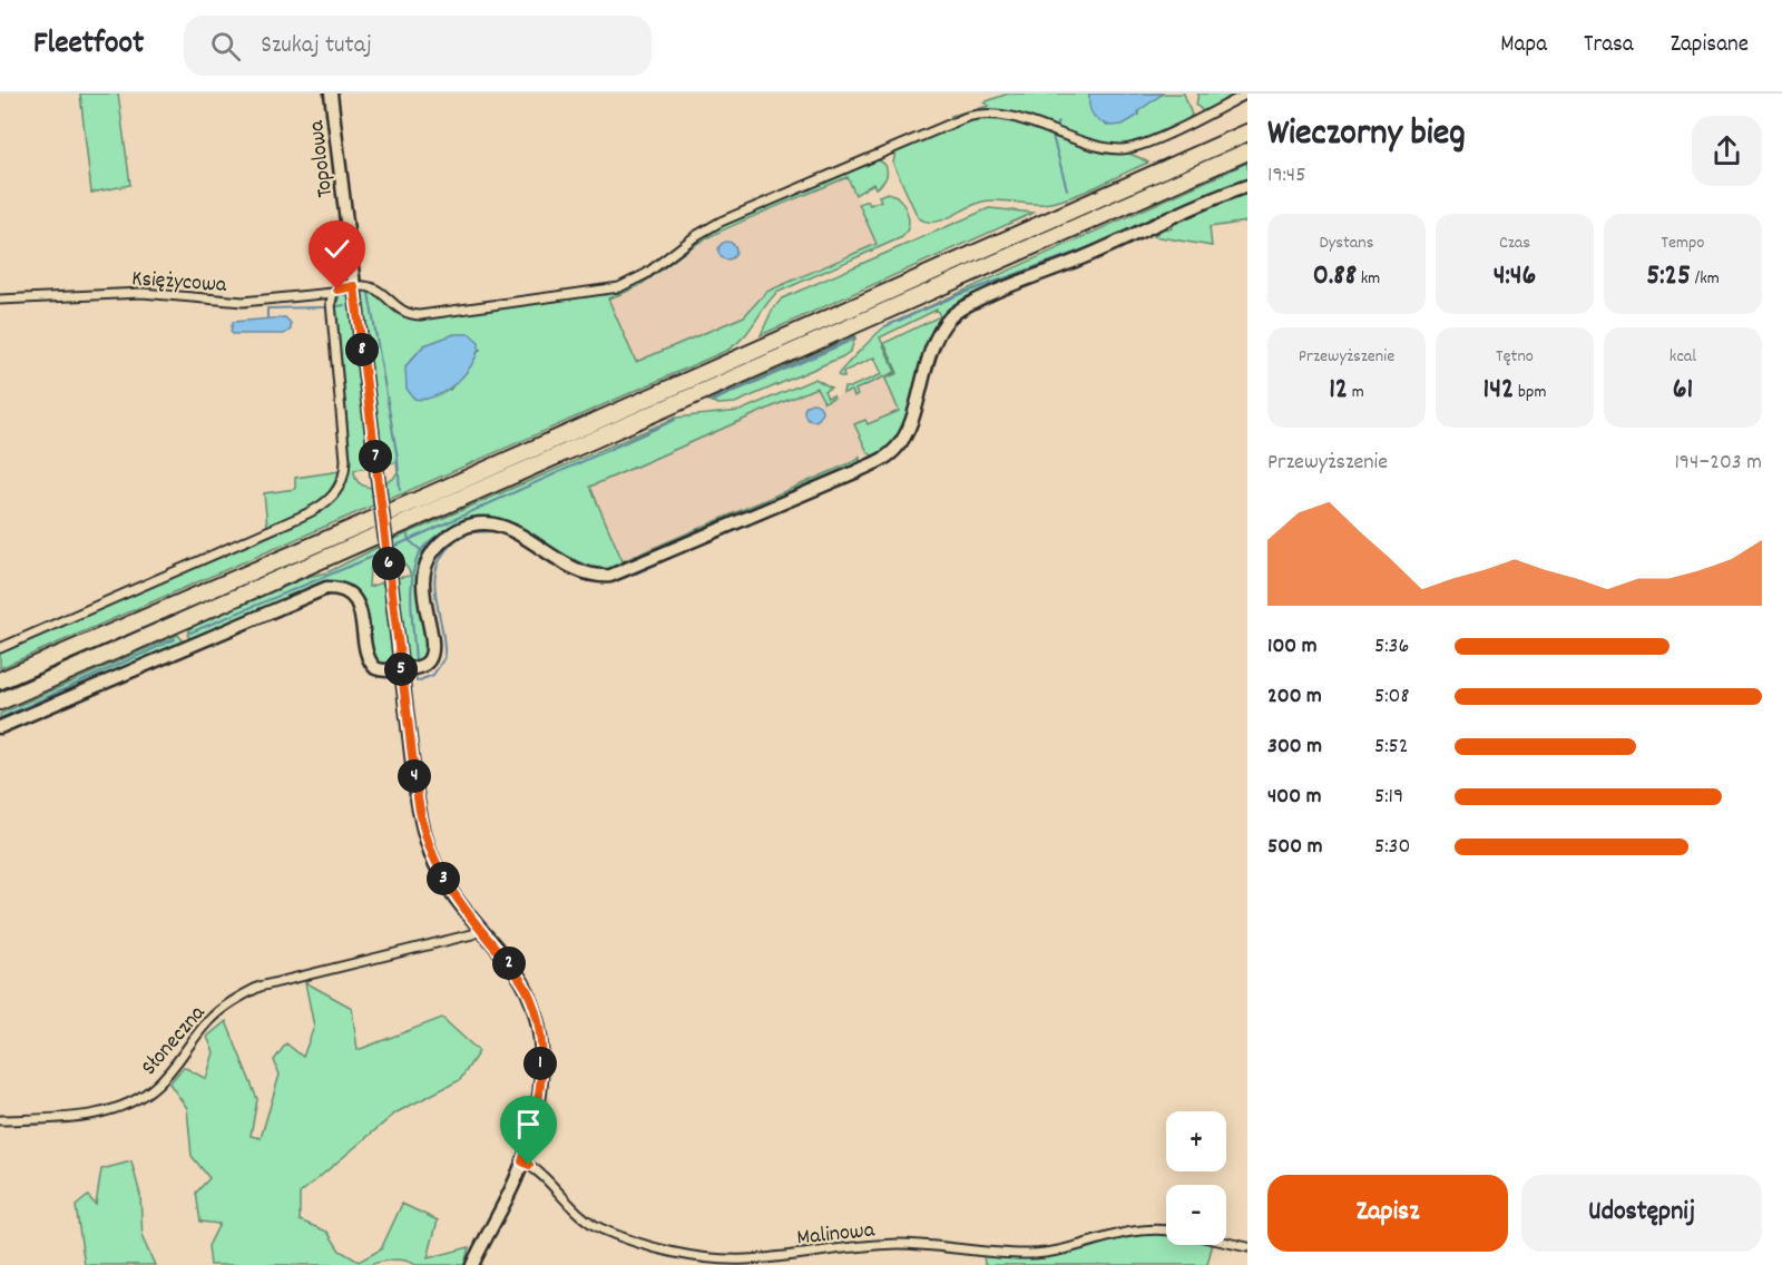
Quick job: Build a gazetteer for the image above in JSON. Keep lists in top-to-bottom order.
{
  "streets": {
    "street": [
      "Topolowa",
      "Księżycowa",
      "Słoneczna",
      "Malinowa"
    ]
  },
  "crossings": [
    ["Topolowa", "Księżycowa"]
  ],
  "page": {
    "header": "Fleetfoot",
    "search": "Szukaj tutaj",
    "nav": ["Mapa", "Trasa", "Zapisane"],
    "heading": ["Wieczorny bieg", "19:45"],
    "stats": [
      ["Dystans", "0.88 km"],
      ["Czas", "4:46"],
      ["Tempo", "5:25 /km"],
      ["Przewyższenie", "12 m"],
      ["Tętno", "142 bpm"],
      ["kcal", "61"]
    ],
    "pins": [
      "8",
      "7",
      "6",
      "5",
      "4",
      "3",
      "2",
      "1"
    ],
    "chart": ["Przewyższenie", "194–203 m"],
    "list": [
      {
        "name": "100 m",
        "note": "5:36"
      },
      {
        "name": "200 m",
        "note": "5:08"
      },
      {
        "name": "300 m",
        "note": "5:52"
      },
      {
        "name": "400 m",
        "note": "5:19"
      },
      {
        "name": "500 m",
        "note": "5:30"
      }
    ],
    "map_buttons": ["+", "−"],
    "buttons": ["Zapisz", "Udostępnij"]
  }
}
